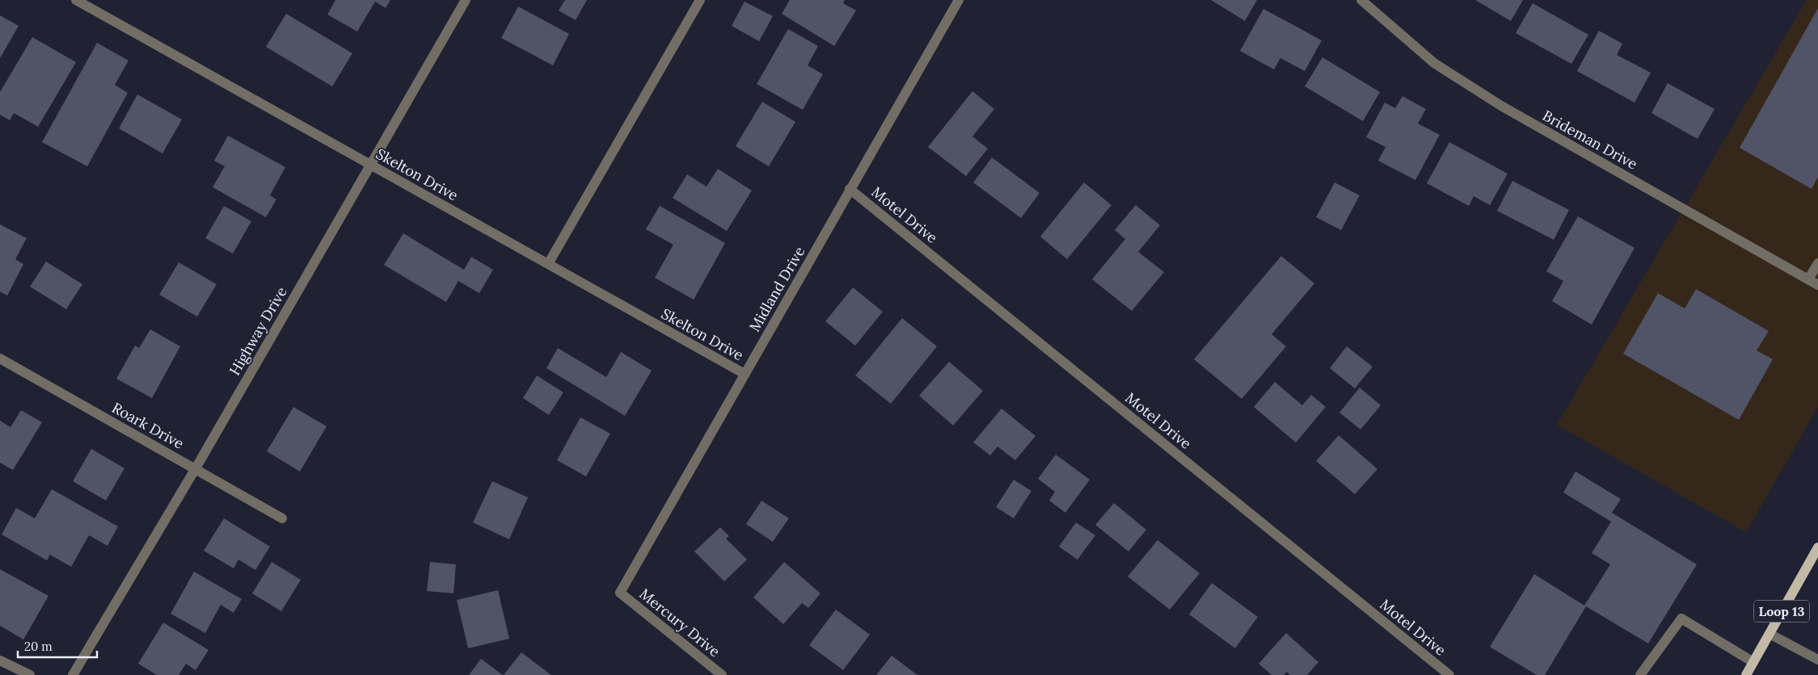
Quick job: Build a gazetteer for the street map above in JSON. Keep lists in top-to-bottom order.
{
  "streets": {
    "main road": ["Loop 13"],
    "street": [
      "Brideman Drive",
      "Skelton Drive",
      "Motel Drive",
      "Midland Drive",
      "Highway Drive",
      "Roark Drive",
      "Mercury Drive"
    ]
  },
  "crossings": [
    ["Skelton Drive", "Midland Drive"],
    ["Skelton Drive", "Highway Drive"],
    ["Motel Drive", "Midland Drive"],
    ["Midland Drive", "Mercury Drive"],
    ["Highway Drive", "Roark Drive"]
  ],
  "scale_bar": "20 m"
}
